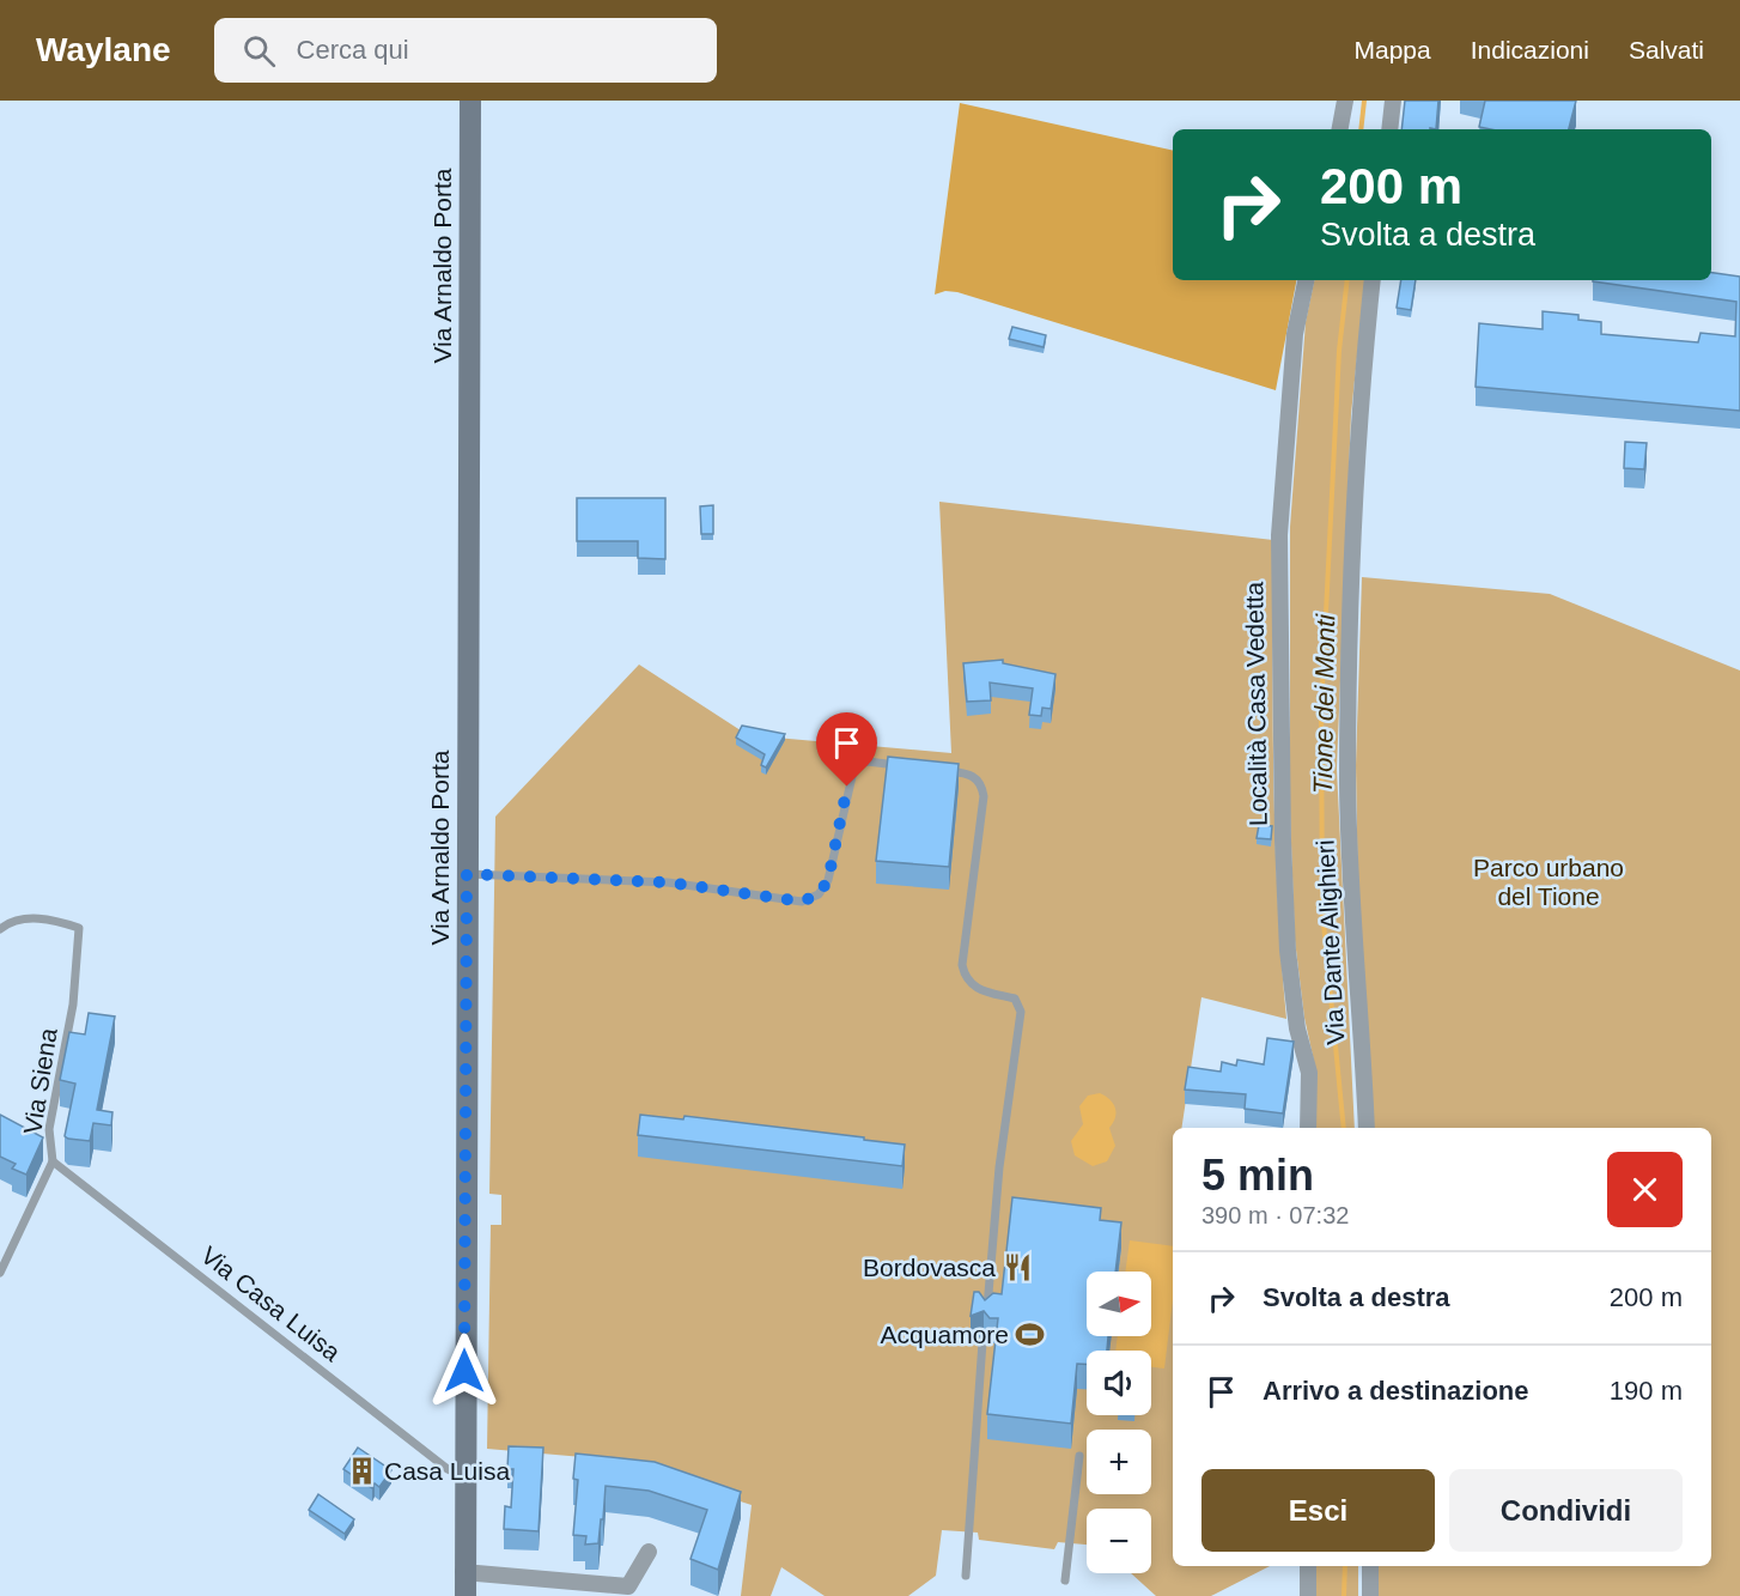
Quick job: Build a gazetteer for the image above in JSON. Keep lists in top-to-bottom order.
{
  "streets": {
    "street": ["Via Arnaldo Porta", "Località Casa Vedetta", "Via Dante Alighieri"],
    "lane": ["Via Siena", "Via Casa Luisa"]
  },
  "crossings": [
    ["Via Arnaldo Porta", "Via Casa Luisa"],
    ["Via Siena", "Via Casa Luisa"]
  ],
  "water": ["Tione dei Monti"],
  "parks": ["Parco urbano del Tione"],
  "places": {
    "restaurant": ["Bordovasca"],
    "sports": ["Acquamore"],
    "building": ["Casa Luisa"]
  },
  "north": "right",
  "page": {
    "header": "Waylane",
    "search": "Cerca qui",
    "nav": ["Mappa", "Indicazioni", "Salvati"],
    "turn": ["200 m", "Svolta a destra"],
    "heading": ["5 min", "390 m · 07:32"],
    "list": [
      {
        "name": "Svolta a destra",
        "value": "200 m"
      },
      {
        "name": "Arrivo a destinazione",
        "value": "190 m"
      }
    ],
    "map_buttons": ["+", "−"],
    "buttons": ["Esci", "Condividi"]
  }
}
